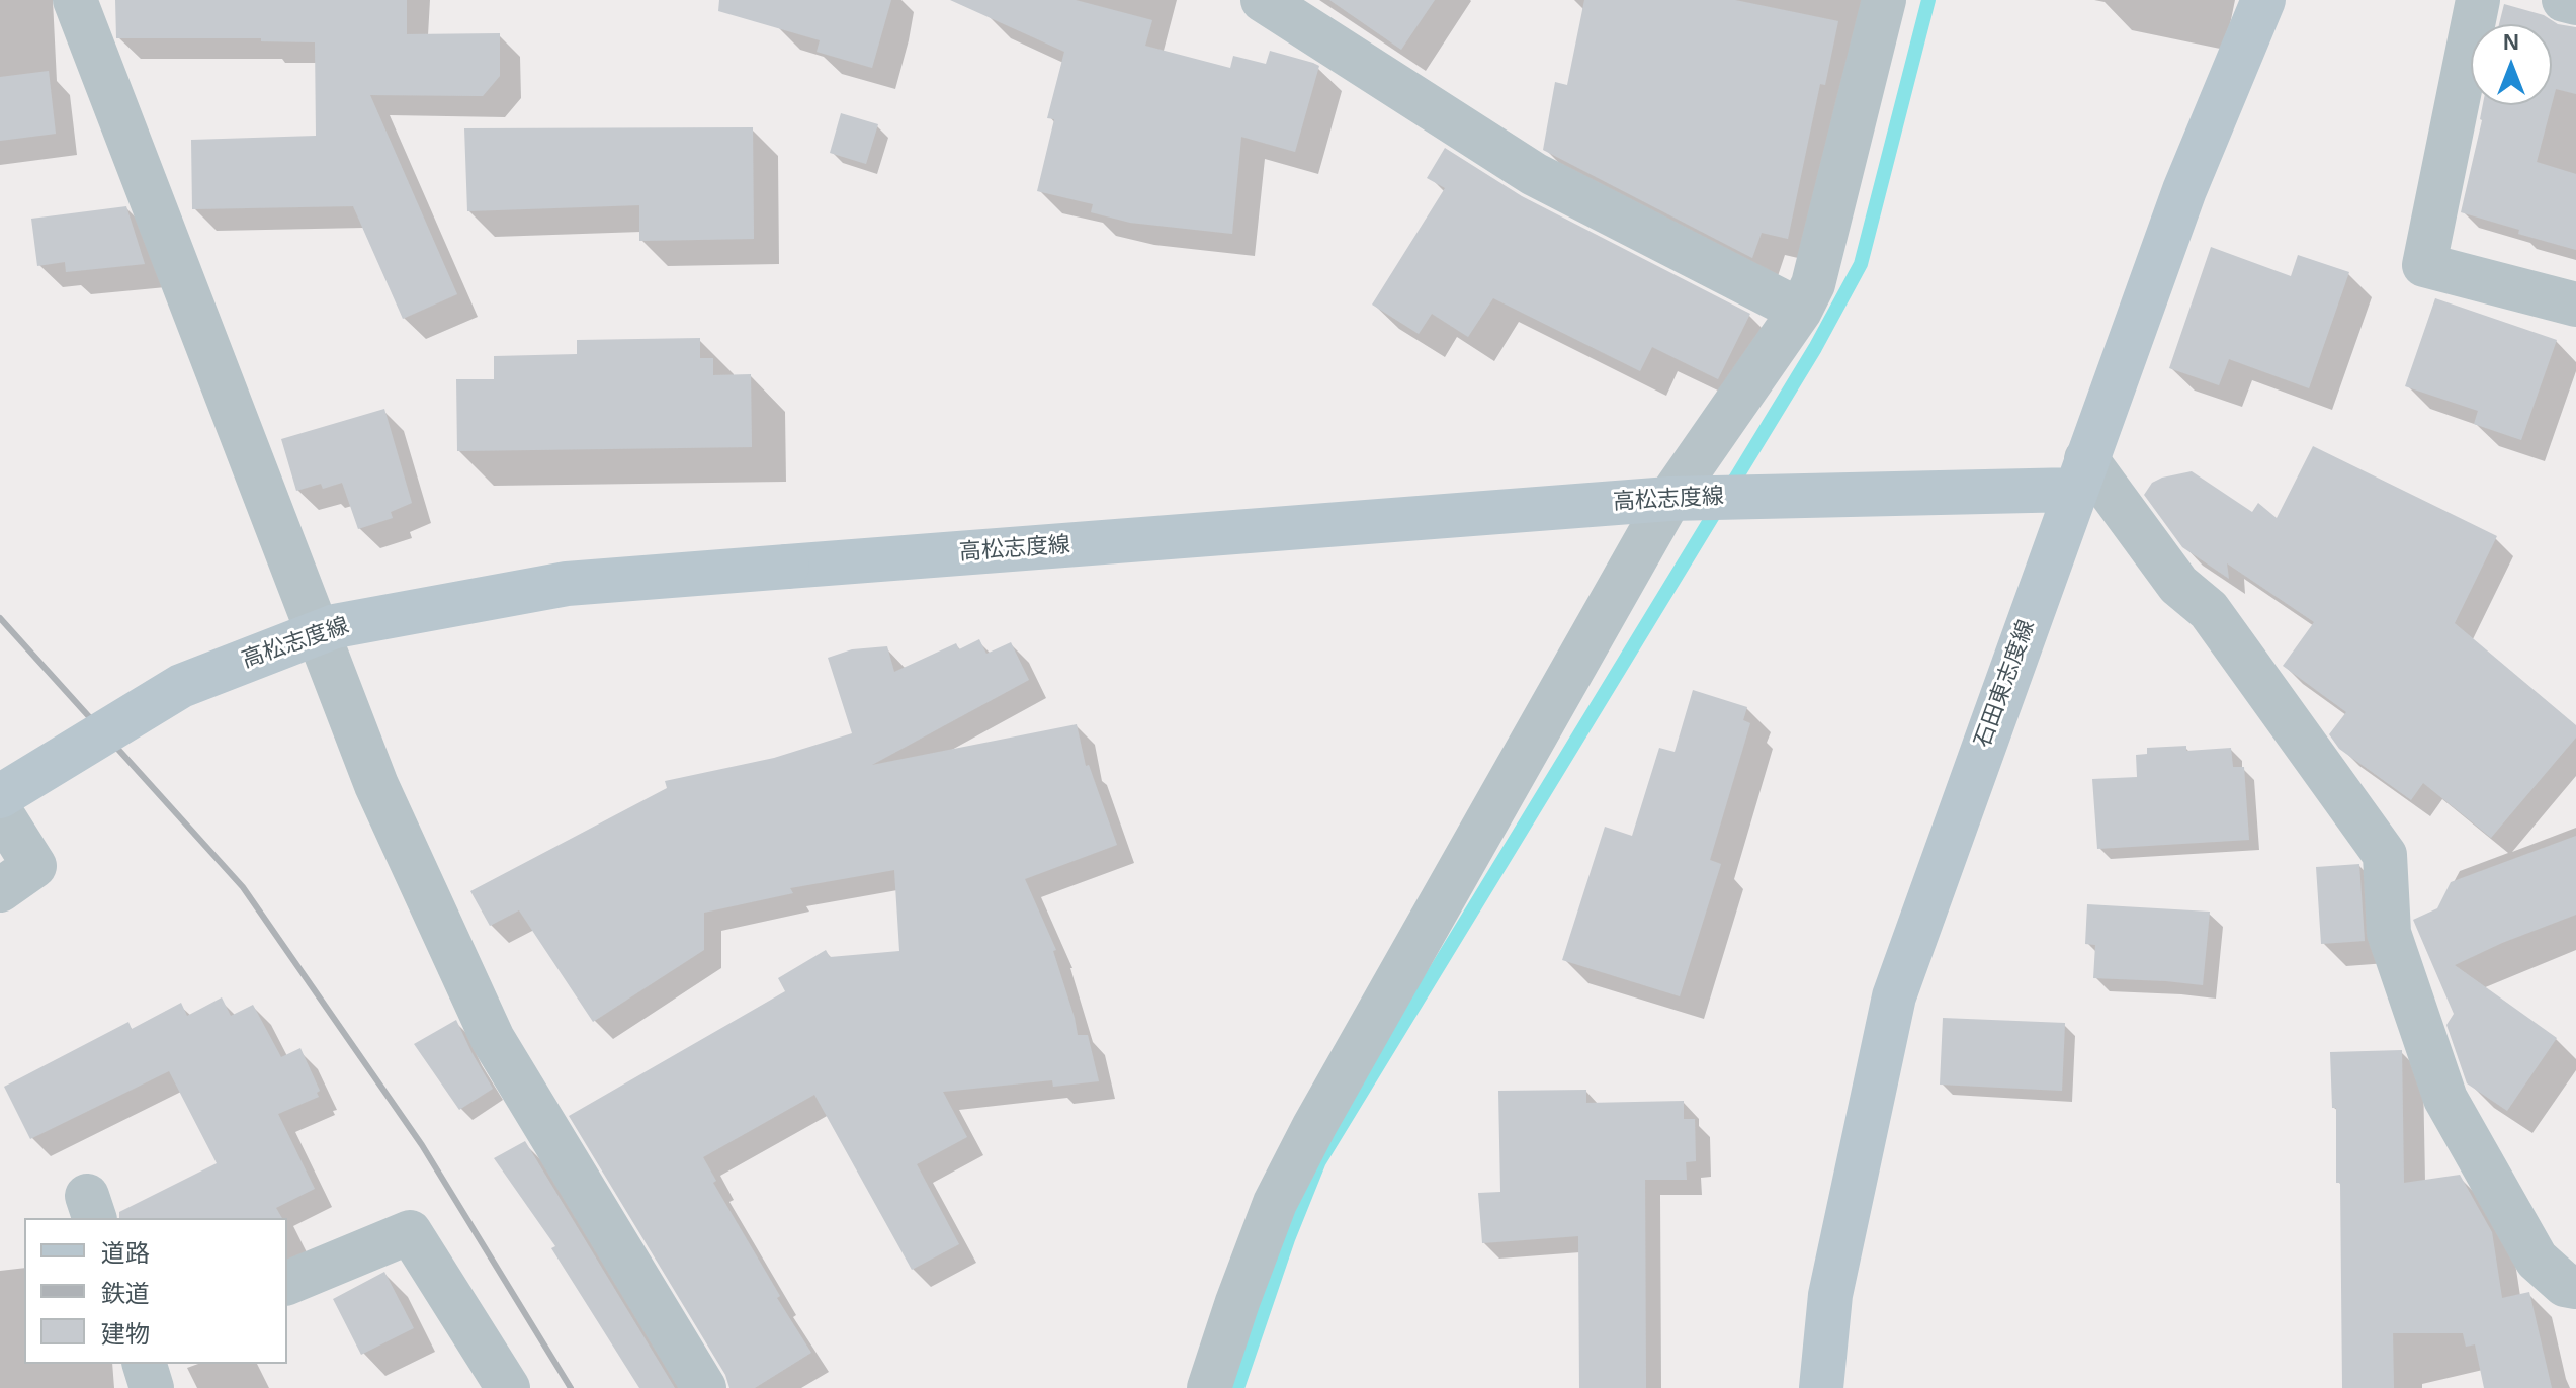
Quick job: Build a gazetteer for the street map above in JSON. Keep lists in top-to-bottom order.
{
  "streets": {
    "main road": ["高松志度線", "石田東志度線"]
  },
  "crossings": [
    ["高松志度線", "石田東志度線"]
  ],
  "legend": ["道路", "鉄道", "建物"],
  "north": "top"
}
